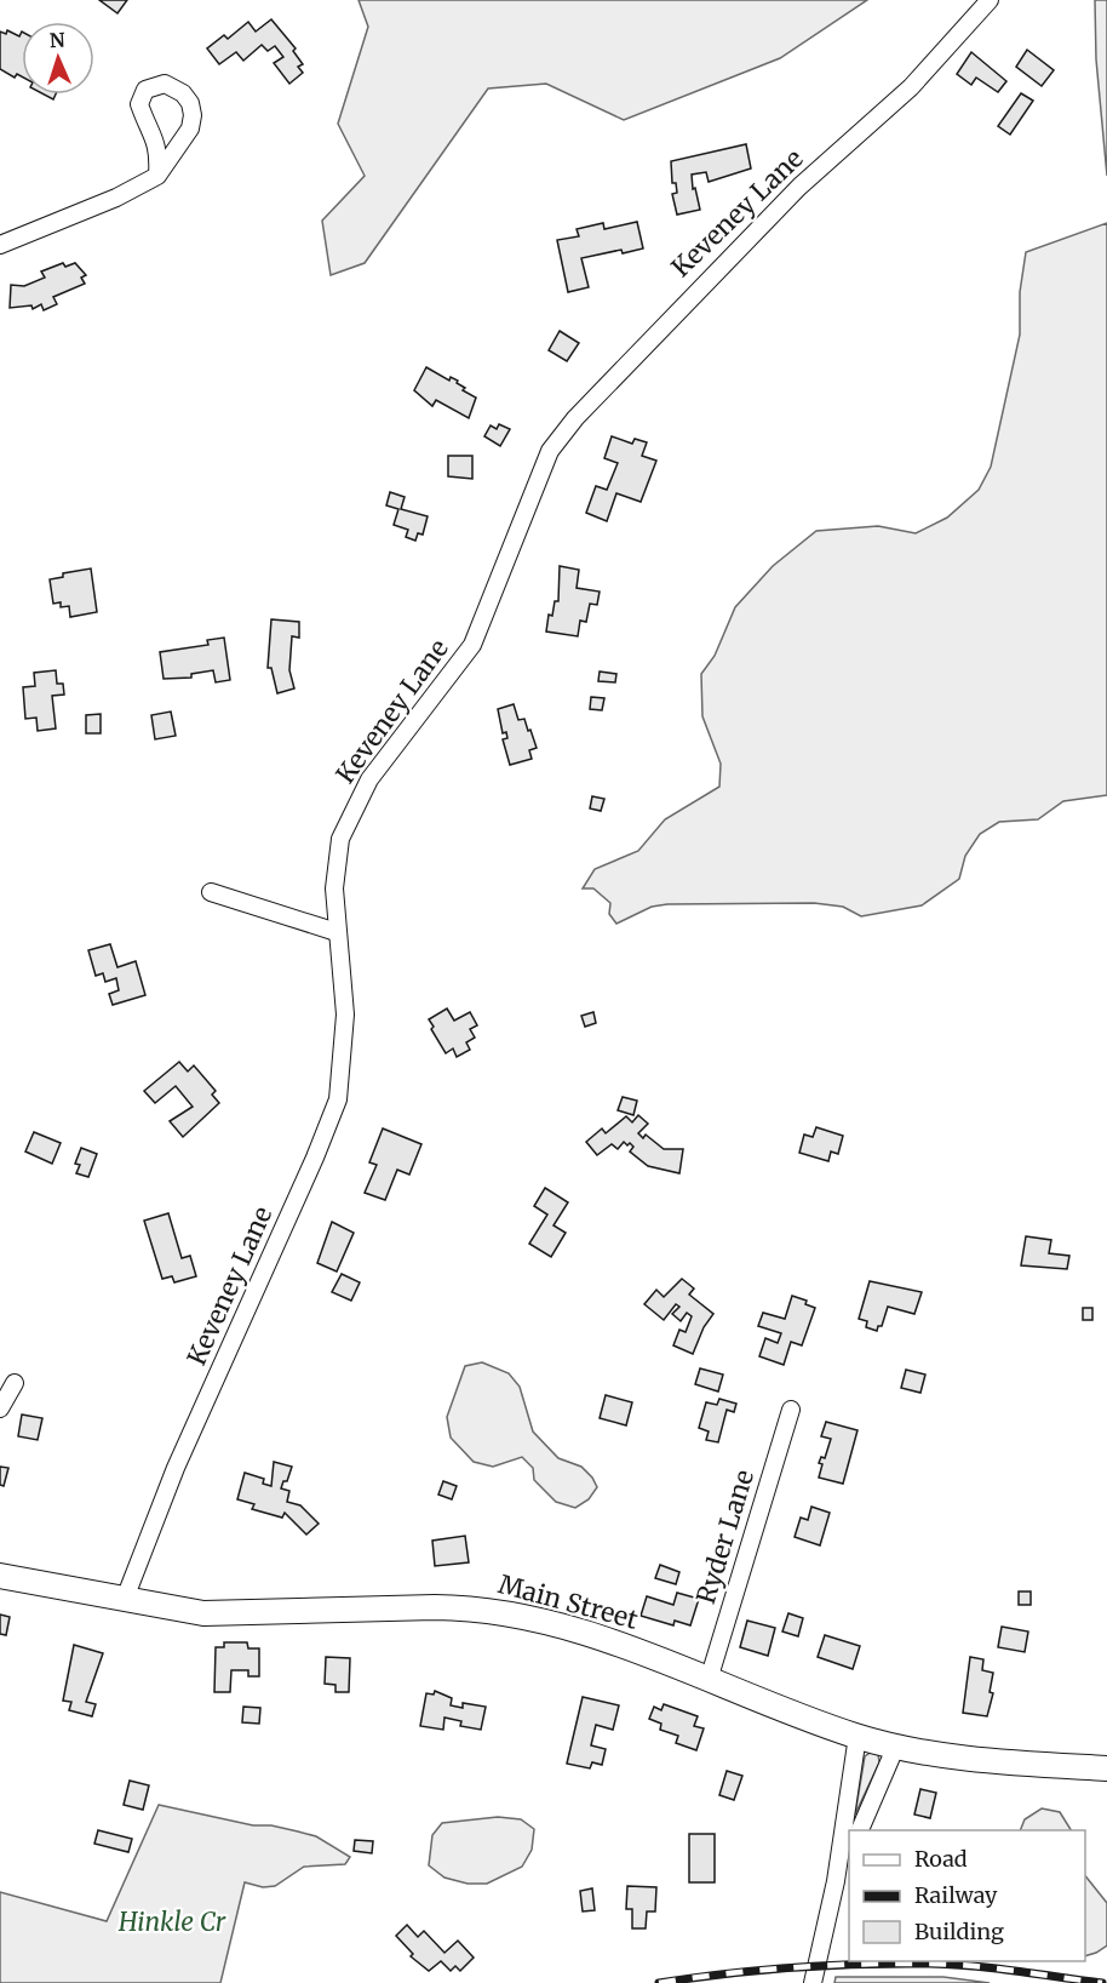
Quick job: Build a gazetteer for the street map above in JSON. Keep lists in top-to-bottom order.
{
  "streets": {
    "main road": ["Main Street"],
    "street": ["Keveney Lane", "Ryder Lane"]
  },
  "crossings": [
    ["Keveney Lane", "Main Street"],
    ["Ryder Lane", "Main Street"]
  ],
  "parks": ["Hinkle Cr"],
  "legend": ["Road", "Railway", "Building"],
  "north": "top"
}
